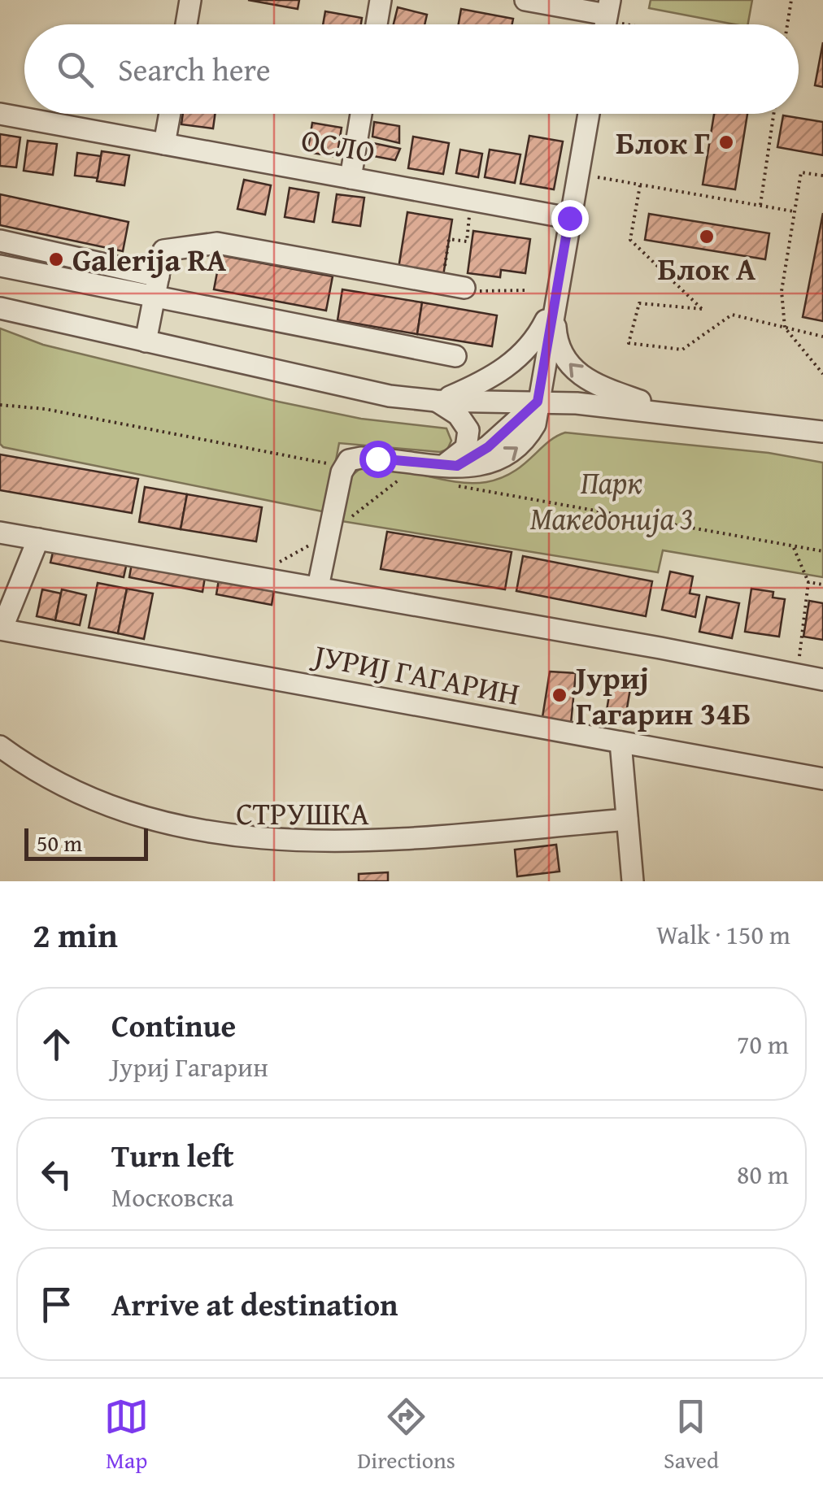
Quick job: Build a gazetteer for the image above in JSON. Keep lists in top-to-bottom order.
{
  "streets": {
    "street": ["ОСЛО", "ЈУРИЈ ГАГАРИН", "СТРУШКА"]
  },
  "parks": ["Парк Македонија 3"],
  "places": [
    "Блок Г",
    "Блок А",
    "Galerija RA",
    "Јуриј Гагарин 34Б"
  ],
  "scale_bar": "50 m",
  "page": {
    "search": "Search here",
    "scale": "50 m",
    "heading": ["2 min", "Walk · 150 m"],
    "list": [
      ["Continue", "Јуриј Гагарин", "70 m"],
      ["Turn left", "Московска", "80 m"],
      "Arrive at destination"
    ],
    "nav": ["Map", "Directions", "Saved"]
  }
}
